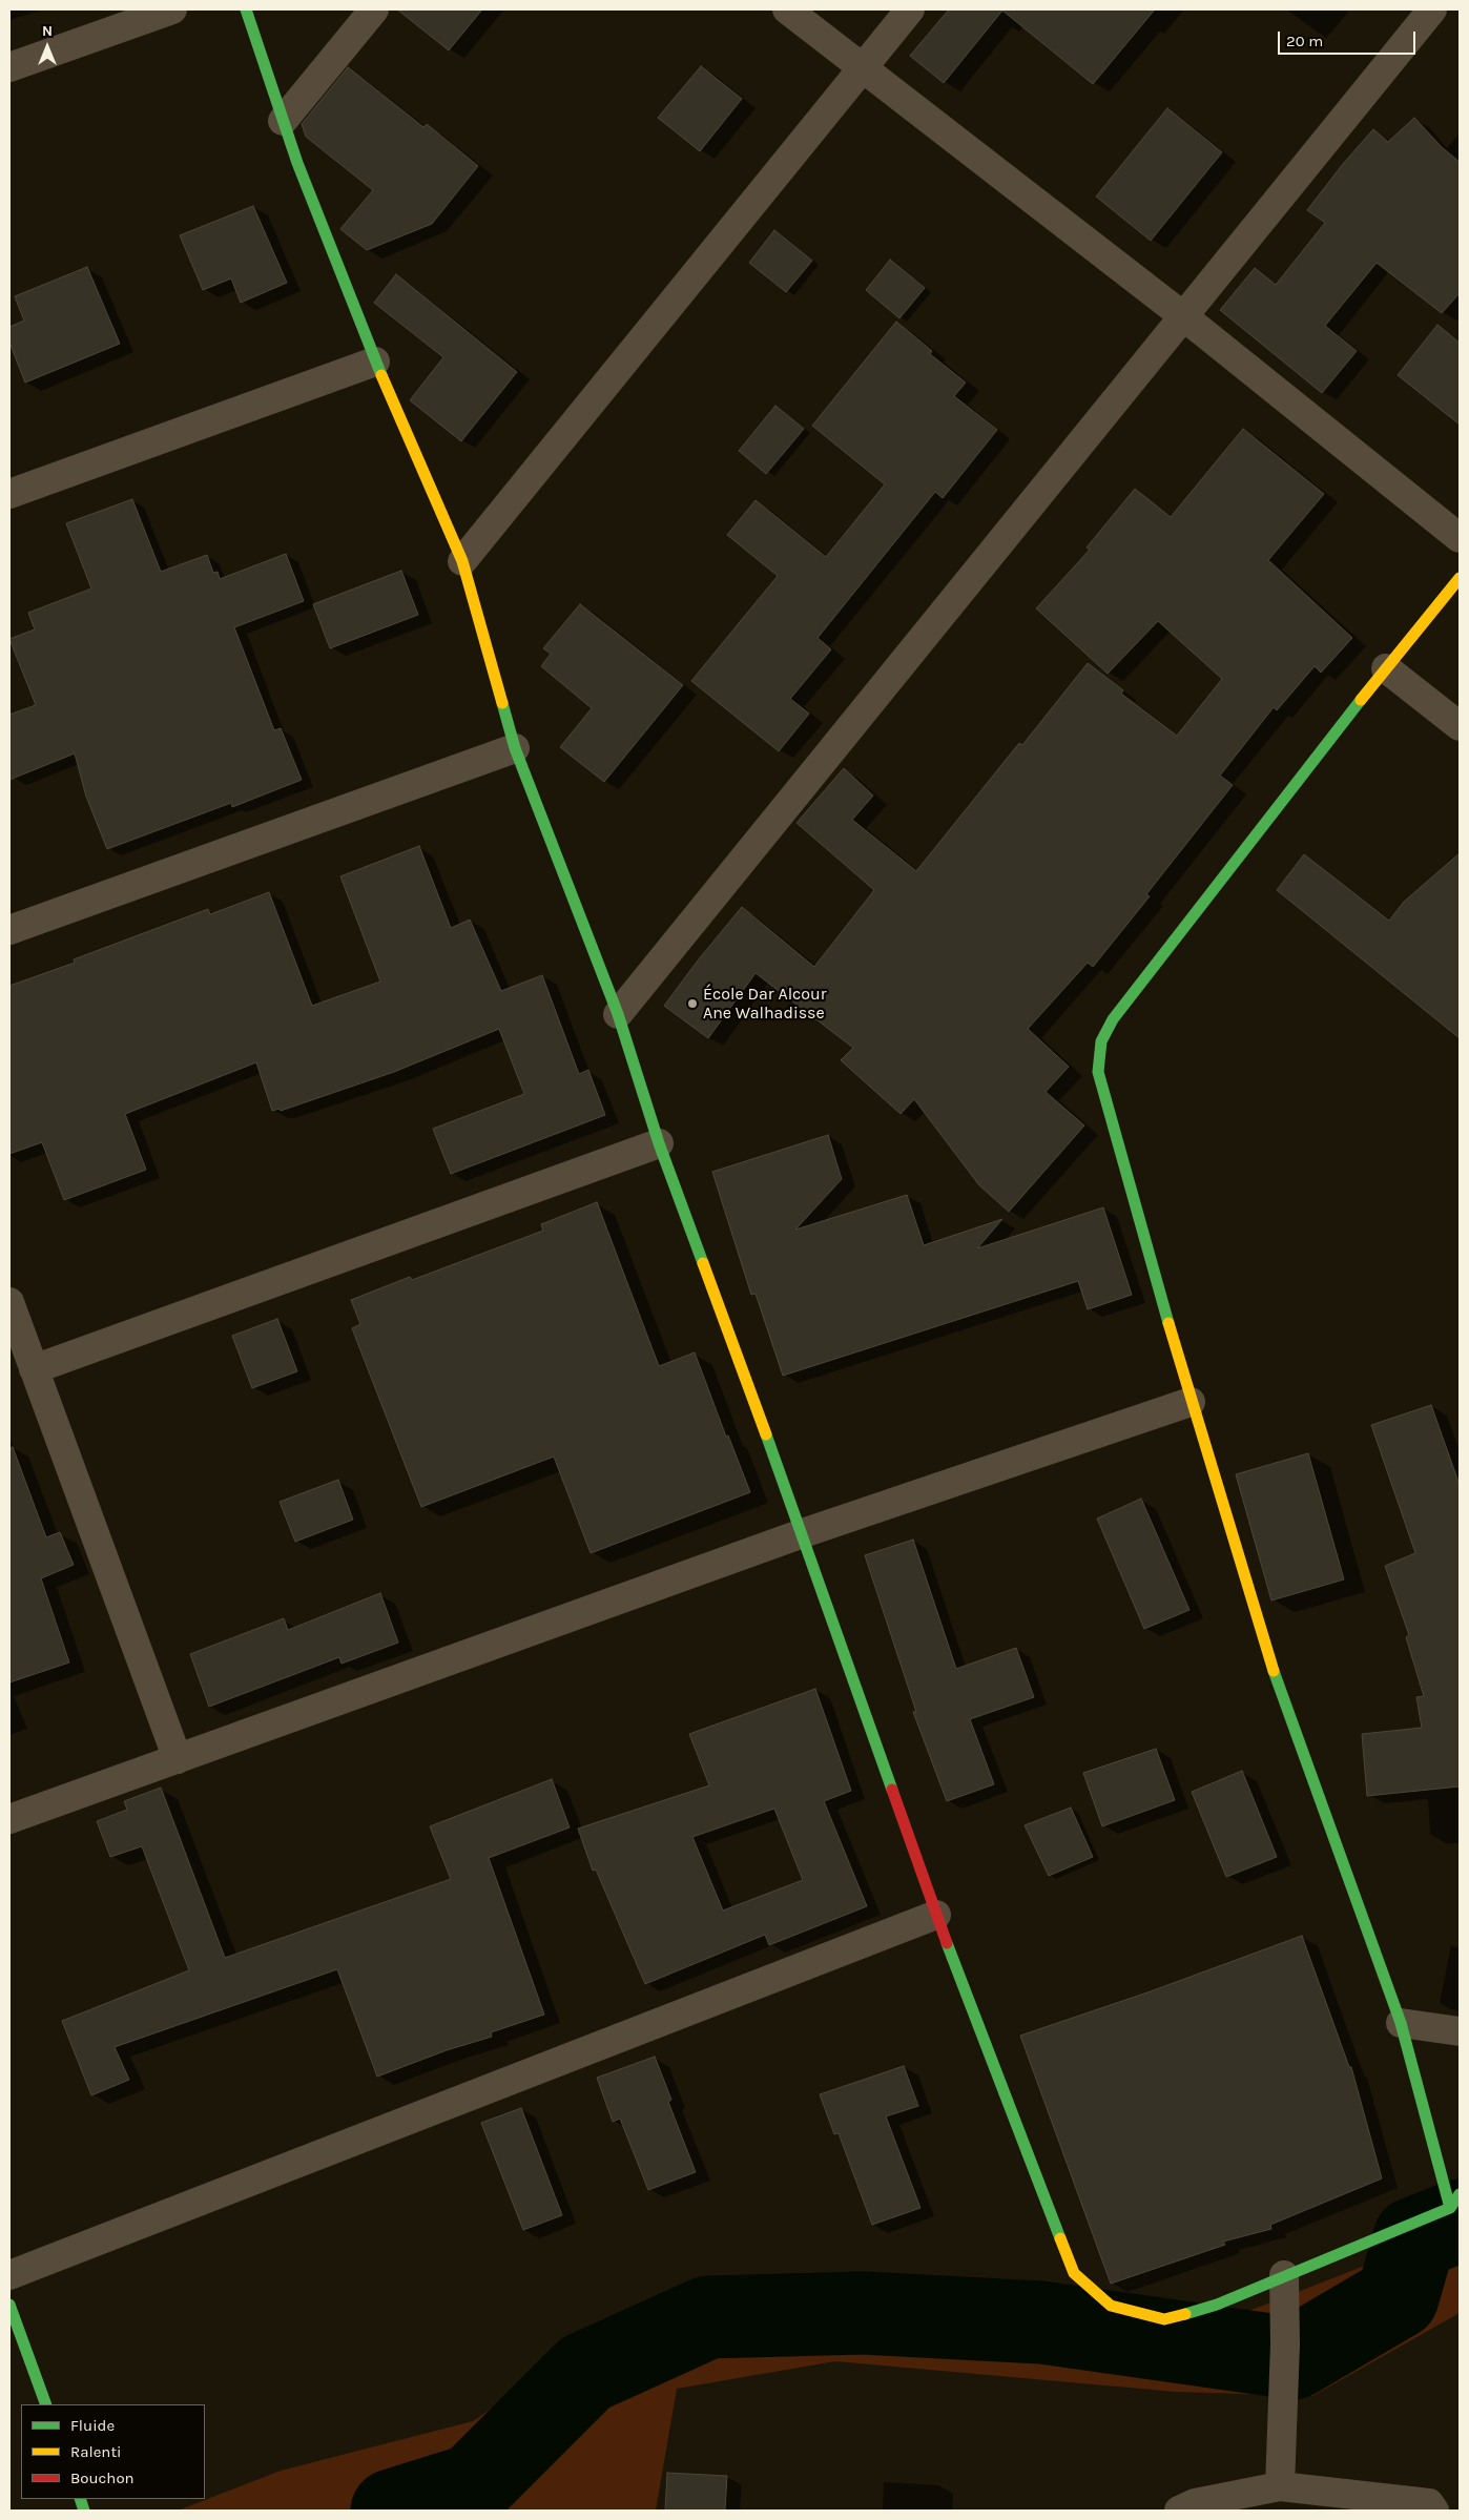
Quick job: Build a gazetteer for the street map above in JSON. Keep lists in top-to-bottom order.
{
  "places": ["École Dar Alcour Ane Walhadisse"],
  "legend": ["Fluide", "Ralenti", "Bouchon"],
  "scale_bar": "20 m",
  "north": "top"
}
